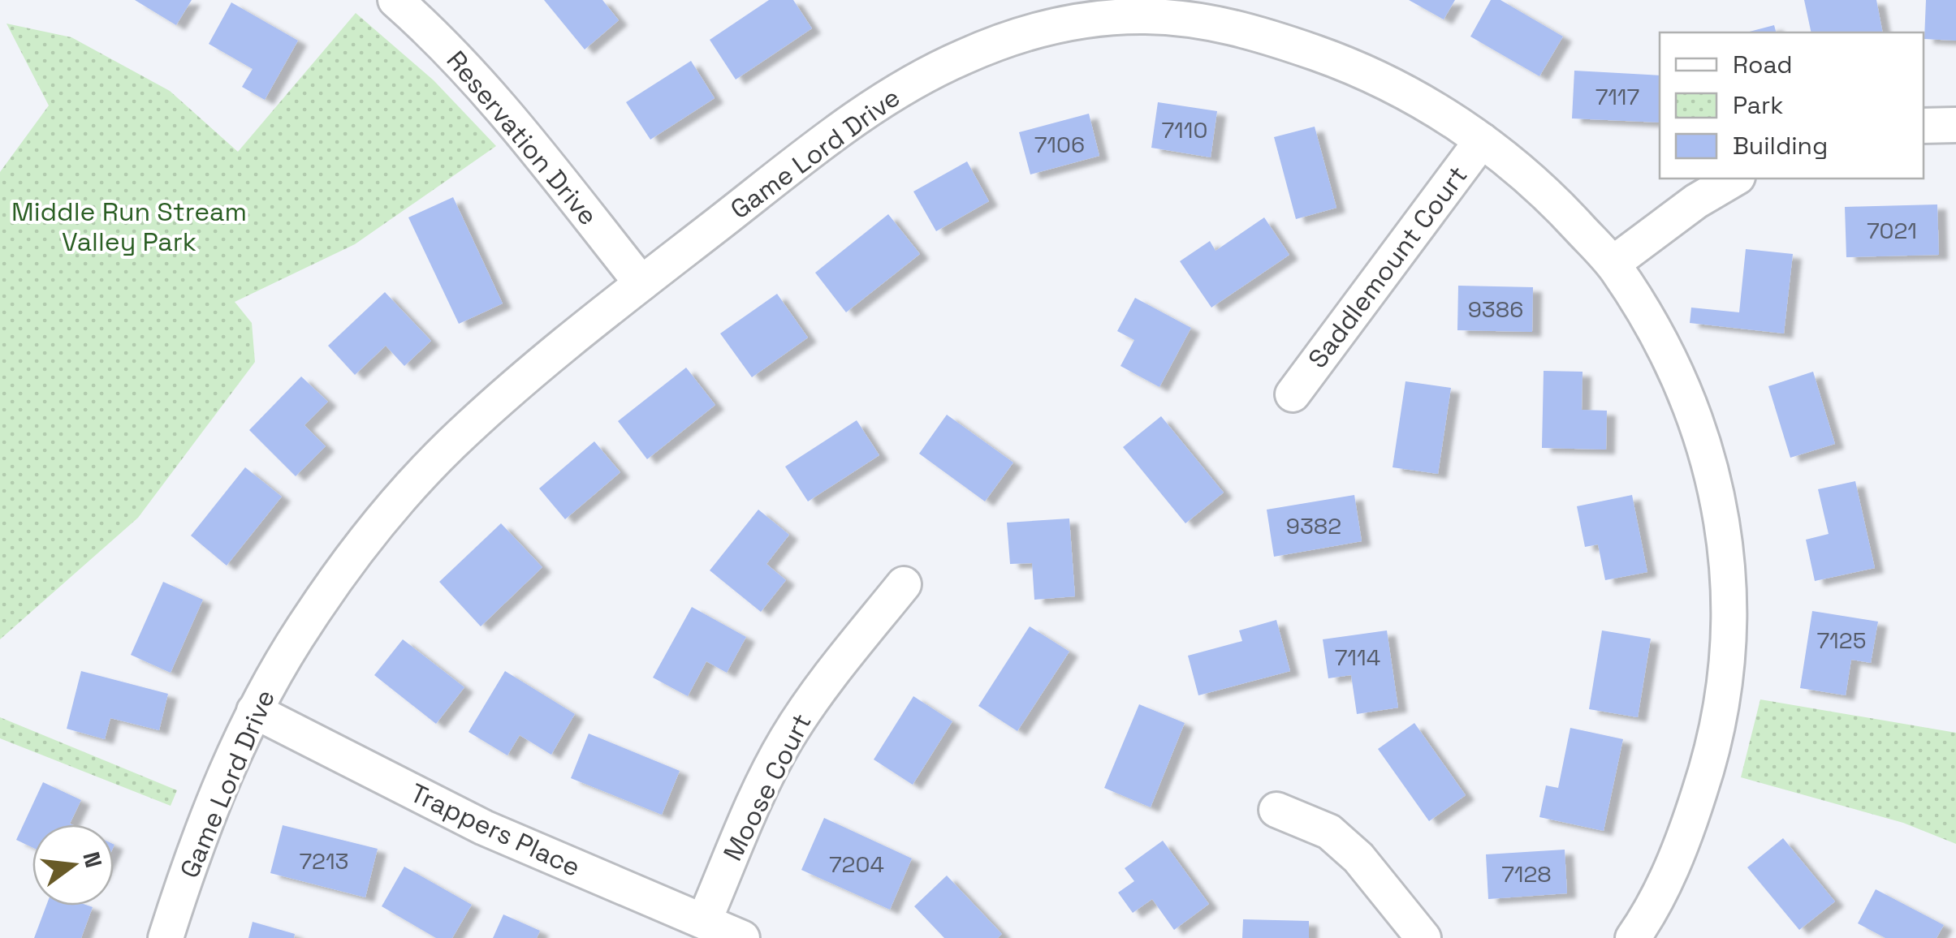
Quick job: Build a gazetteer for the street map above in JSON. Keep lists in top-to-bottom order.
{
  "streets": {
    "street": [
      "Reservation Drive",
      "Game Lord Drive",
      "Saddlemount Court",
      "Moose Court",
      "Trappers Place"
    ]
  },
  "crossings": [
    ["Reservation Drive", "Game Lord Drive"],
    ["Game Lord Drive", "Saddlemount Court"],
    ["Game Lord Drive", "Trappers Place"],
    ["Moose Court", "Trappers Place"]
  ],
  "parks": ["Middle Run Stream Valley Park"],
  "house_numbers": [
    "7117",
    "7110",
    "7106",
    "7021",
    "9386",
    "9382",
    "7125",
    "7114",
    "7213",
    "7204",
    "7128"
  ],
  "legend": ["Road", "Park", "Building"],
  "north": "right"
}
